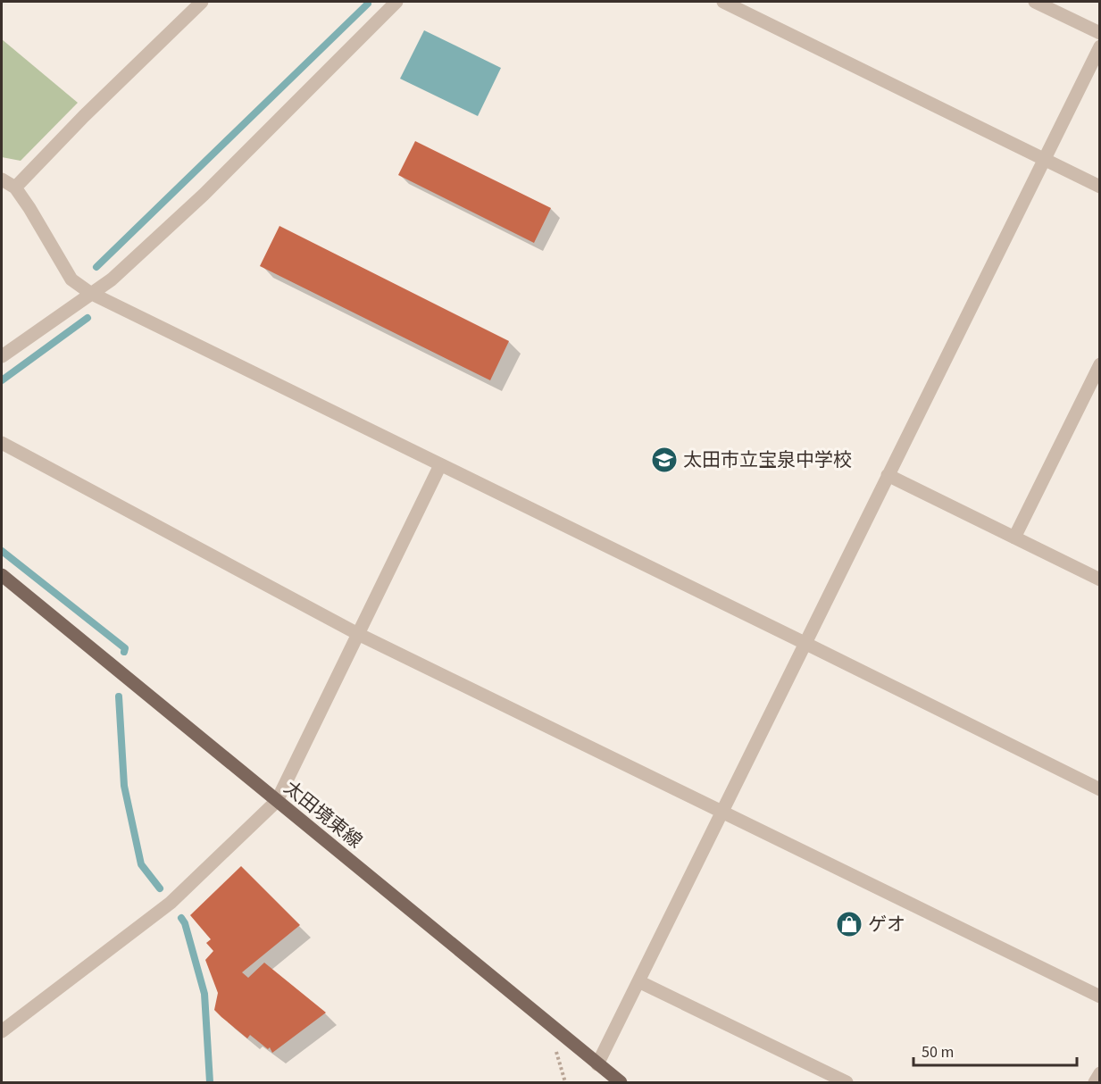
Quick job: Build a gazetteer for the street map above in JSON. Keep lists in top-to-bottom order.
{
  "streets": {
    "main road": ["太田境東線"]
  },
  "places": {
    "school or university": ["太田市立宝泉中学校"],
    "shop": ["ゲオ"]
  },
  "scale_bar": "50 m"
}
